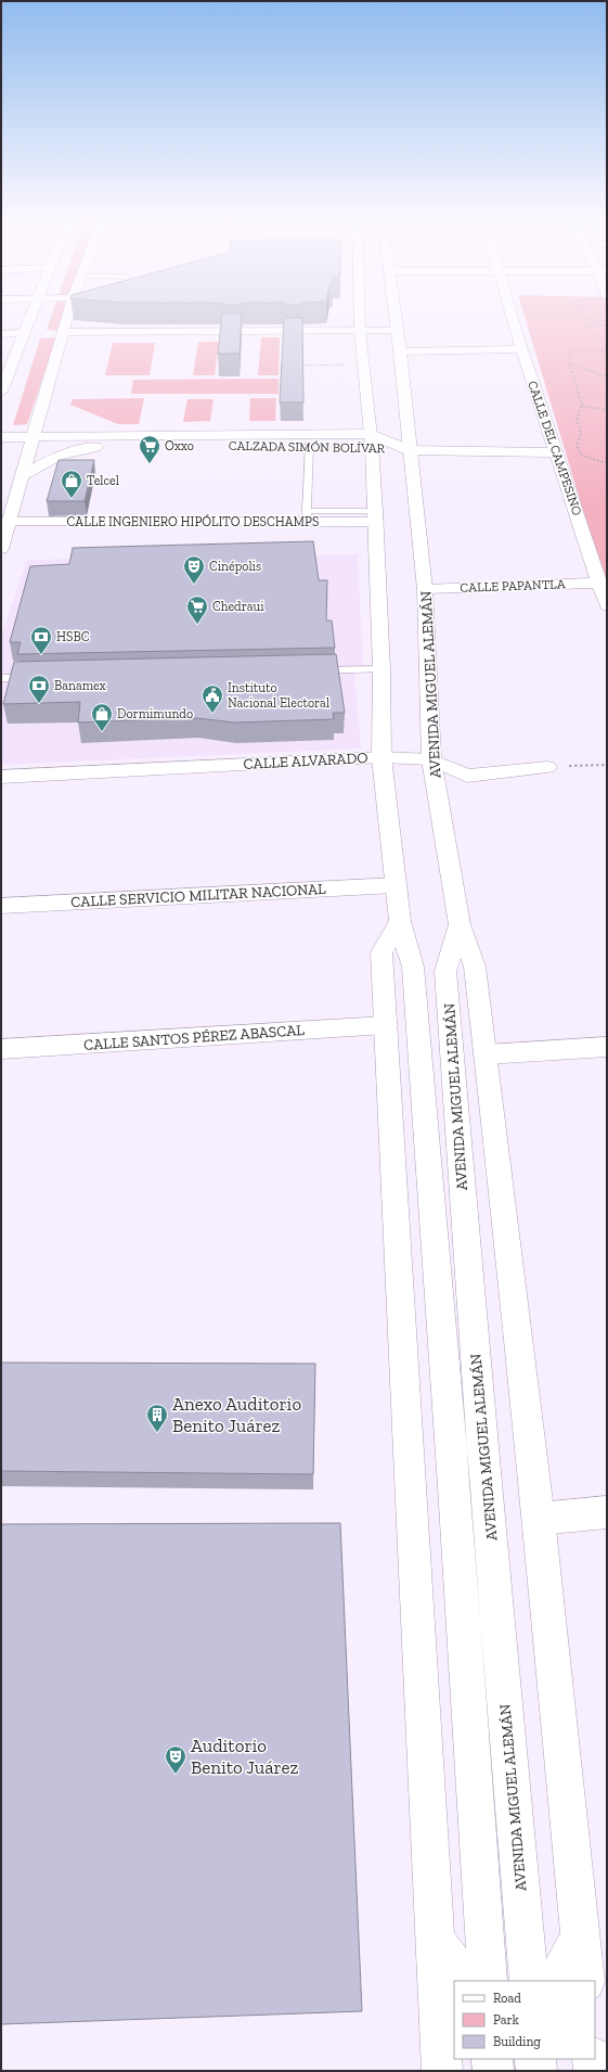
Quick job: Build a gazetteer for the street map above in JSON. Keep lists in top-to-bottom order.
{
  "streets": {
    "main road": [
      "CALZADA SIMÓN BOLÍVAR",
      "CALLE DEL CAMPESINO",
      "CALLE INGENIERO HIPÓLITO DESCHAMPS",
      "CALLE PAPANTLA",
      "AVENIDA MIGUEL ALEMÁN",
      "CALLE ALVARADO",
      "CALLE SERVICIO MILITAR NACIONAL",
      "CALLE SANTOS PÉREZ ABASCAL"
    ]
  },
  "crossings": [
    ["CALZADA SIMÓN BOLÍVAR", "CALLE DEL CAMPESINO"],
    ["CALZADA SIMÓN BOLÍVAR", "AVENIDA MIGUEL ALEMÁN"],
    ["CALLE DEL CAMPESINO", "CALLE PAPANTLA"],
    ["CALLE INGENIERO HIPÓLITO DESCHAMPS", "AVENIDA MIGUEL ALEMÁN"],
    ["CALLE PAPANTLA", "AVENIDA MIGUEL ALEMÁN"],
    ["AVENIDA MIGUEL ALEMÁN", "CALLE ALVARADO"],
    ["AVENIDA MIGUEL ALEMÁN", "CALLE SERVICIO MILITAR NACIONAL"]
  ],
  "places": {
    "supermarket": ["Oxxo", "Chedraui"],
    "shop": ["Telcel", "Dormimundo"],
    "theatre": ["Cinépolis", "Auditorio Benito Juárez"],
    "bank": ["HSBC", "Banamex"],
    "public building": ["Instituto Nacional Electoral"],
    "building": ["Anexo Auditorio Benito Juárez"]
  },
  "legend": ["Road", "Park", "Building"]
}
